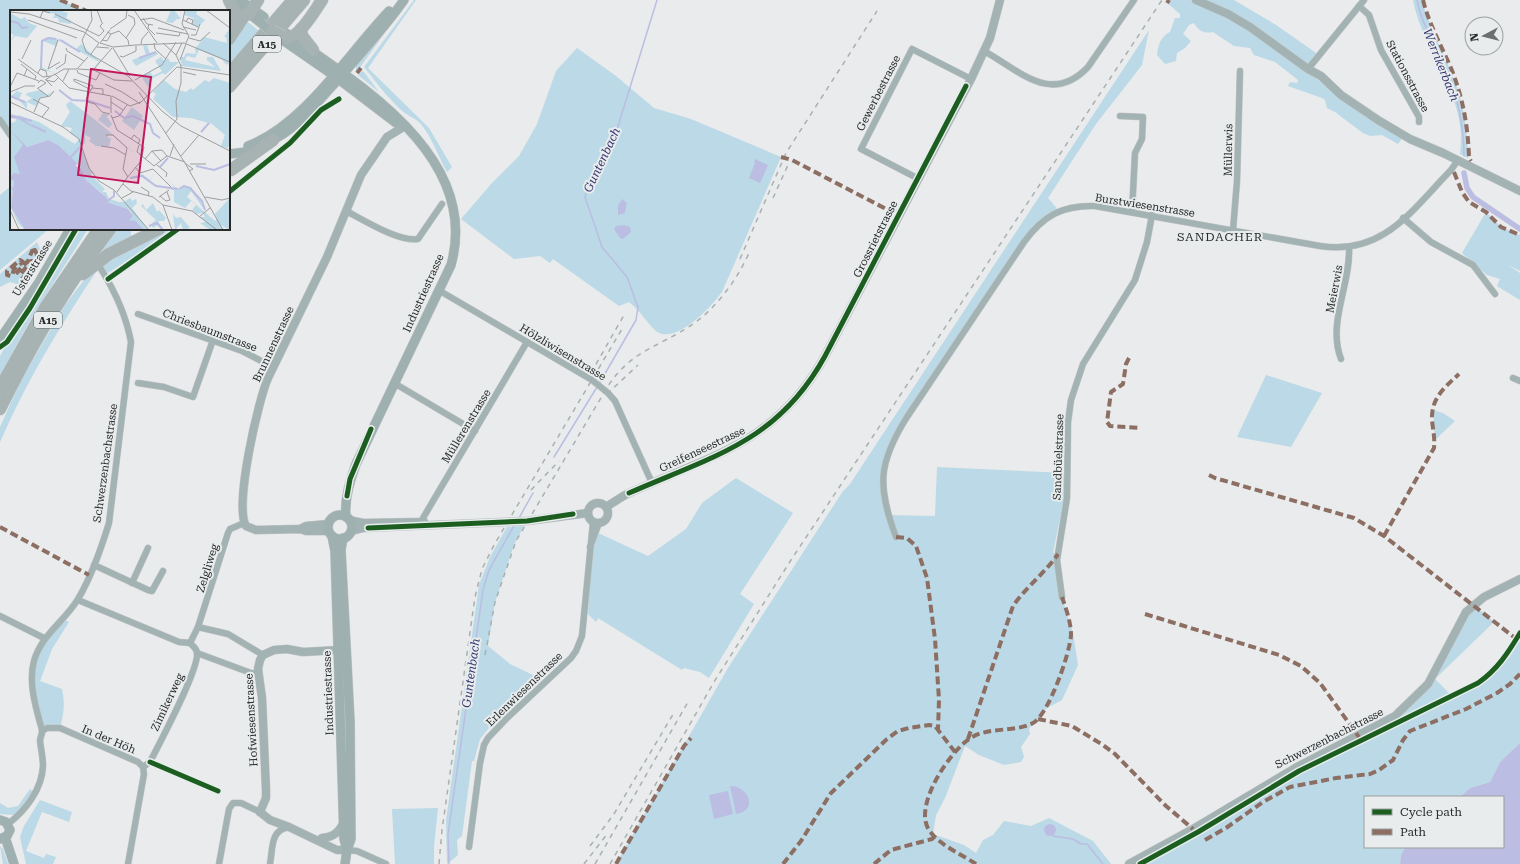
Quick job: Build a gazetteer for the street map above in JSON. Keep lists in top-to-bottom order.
{
  "streets": {
    "highway": ["A15"],
    "main road": ["Usterstrasse", "Industriestrasse"],
    "street": [
      "Stationsstrasse",
      "Gewerbestrasse",
      "Müllerwis",
      "Burstwiesenstrasse",
      "Grossrietstrasse",
      "Meierwis",
      "Chriesbaumstrasse",
      "Brunnenstrasse",
      "Hölzliwisenstrasse",
      "Müllerenstrasse",
      "Greifenseestrasse",
      "Sandbüelstrasse",
      "Schwerzenbachstrasse",
      "Zelgliweg",
      "Erlenwiesenstrasse",
      "Zimikerweg",
      "Hofwiesenstrasse",
      "In der Höh"
    ]
  },
  "crossings": [
    ["Gewerbestrasse", "Grossrietstrasse"],
    ["Müllerwis", "Burstwiesenstrasse"],
    ["Burstwiesenstrasse", "Meierwis"],
    ["Burstwiesenstrasse", "Sandbüelstrasse"],
    ["Grossrietstrasse", "Greifenseestrasse"],
    ["Industriestrasse", "Brunnenstrasse"],
    ["Industriestrasse", "Hölzliwisenstrasse"],
    ["Chriesbaumstrasse", "Brunnenstrasse"],
    ["Brunnenstrasse", "Zelgliweg"],
    ["Hölzliwisenstrasse", "Müllerenstrasse"],
    ["Hölzliwisenstrasse", "Greifenseestrasse"],
    ["Greifenseestrasse", "Erlenwiesenstrasse"],
    ["Schwerzenbachstrasse", "In der Höh"],
    ["Zimikerweg", "In der Höh"]
  ],
  "districts": ["SANDACHER"],
  "water": ["Werrikerbach", "Guntenbach"],
  "legend": ["Cycle path", "Path"],
  "north": "left"
}
